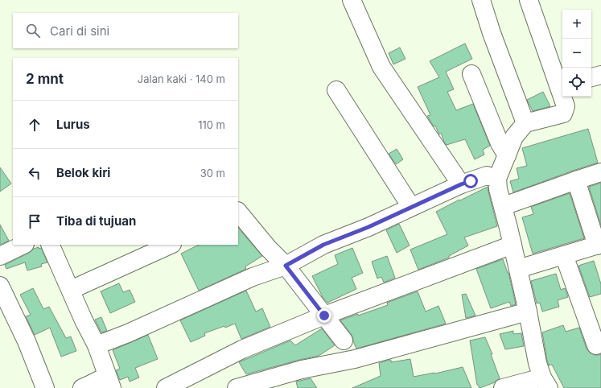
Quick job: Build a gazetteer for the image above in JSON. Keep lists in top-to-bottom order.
{
  "page": {
    "map_buttons": ["+", "−"],
    "search": "Cari di sini",
    "heading": ["2 mnt", "Jalan kaki · 140 m"],
    "list": [
      ["Lurus", "110 m"],
      ["Belok kiri", "30 m"],
      "Tiba di tujuan"
    ]
  }
}
